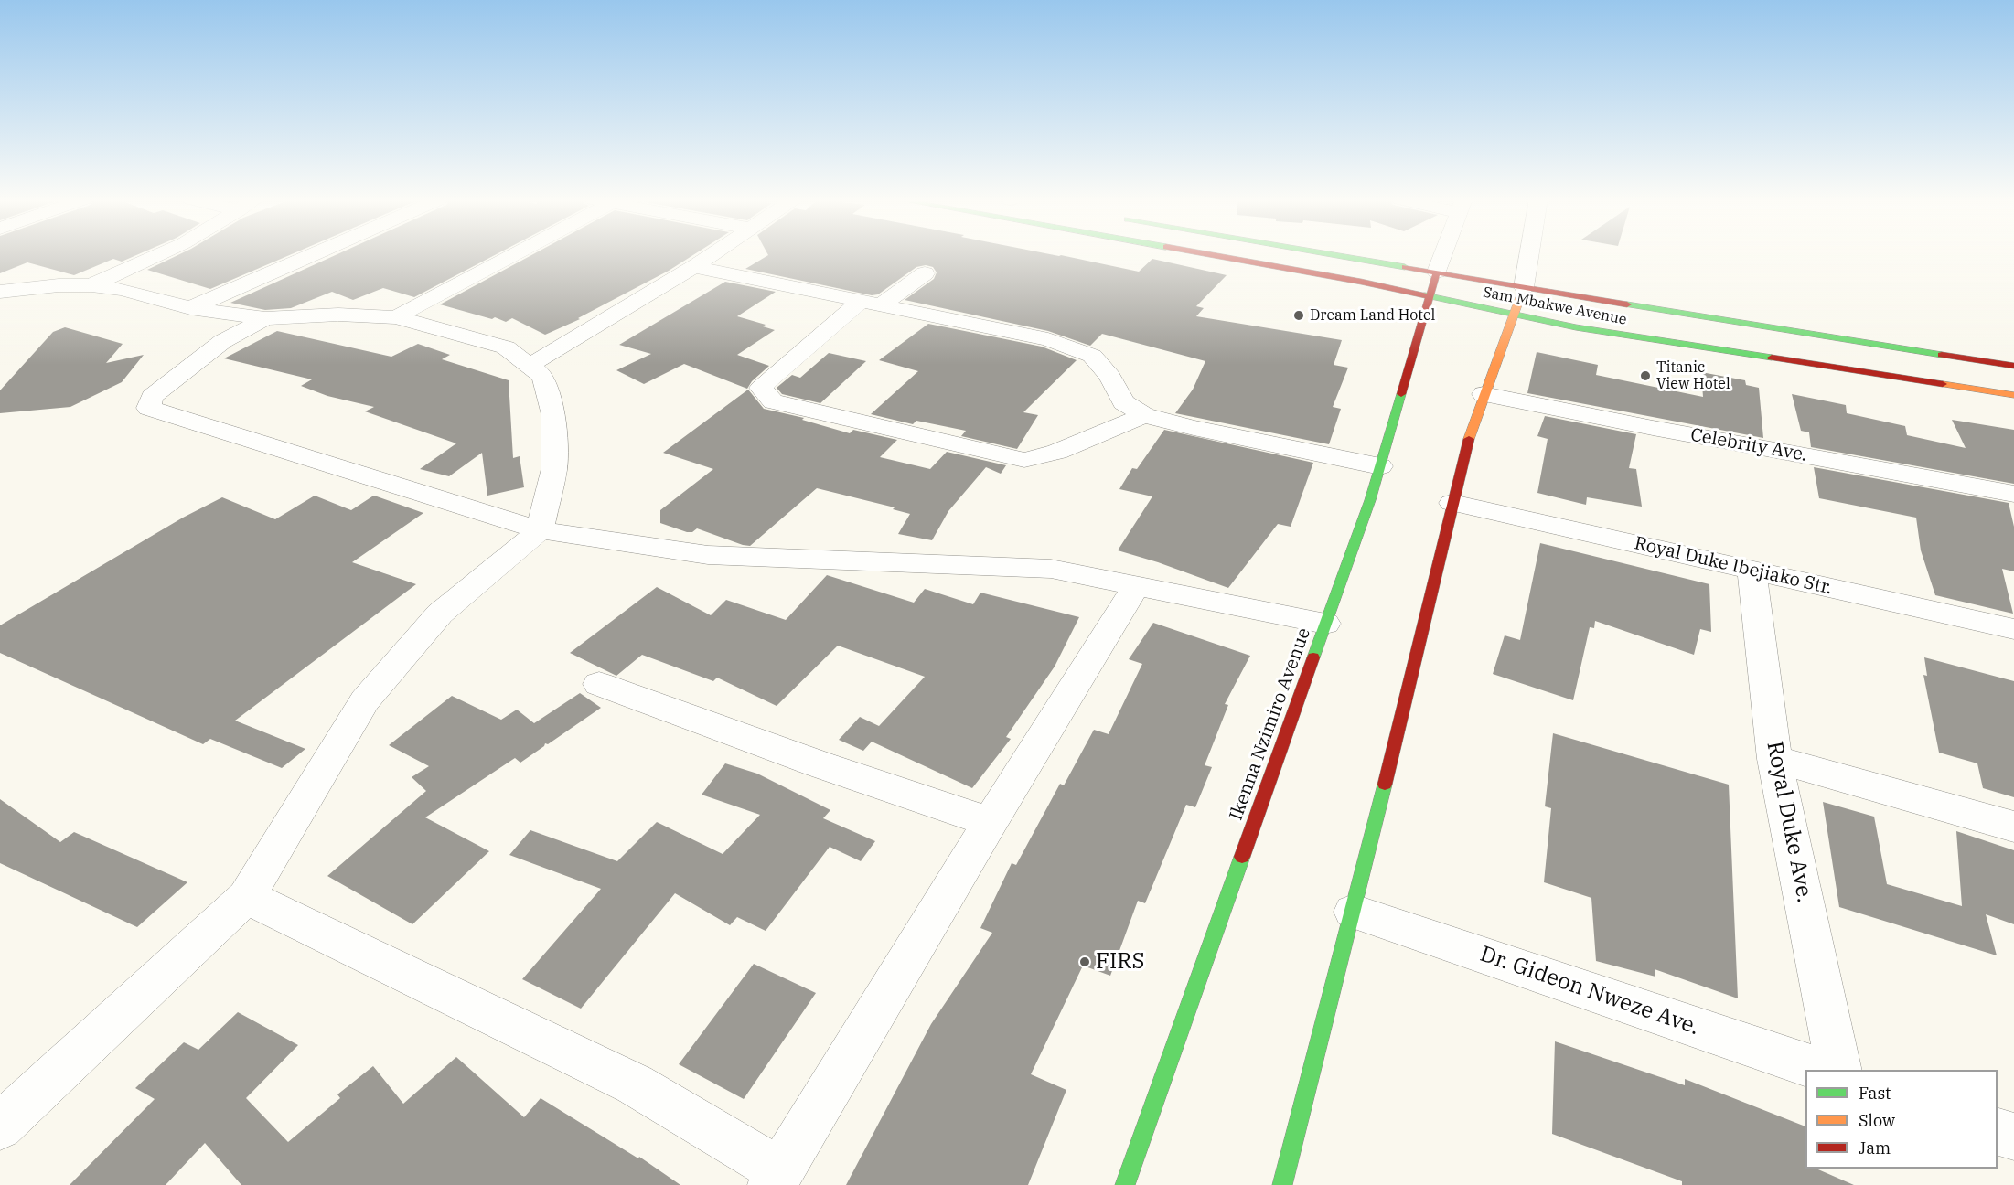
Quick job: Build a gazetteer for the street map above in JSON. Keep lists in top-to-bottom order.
{
  "streets": {
    "main road": ["Sam Mbakwe Avenue", "Ikenna Nzimiro Avenue"],
    "street": [
      "Celebrity Ave.",
      "Royal Duke Ibejiako Str.",
      "Royal Duke Ave.",
      "Dr. Gideon Nweze Ave."
    ]
  },
  "crossings": [
    ["Sam Mbakwe Avenue", "Ikenna Nzimiro Avenue"],
    ["Royal Duke Ibejiako Str.", "Royal Duke Ave."]
  ],
  "places": ["Dream Land Hotel", "Titanic View Hotel", "FIRS"],
  "legend": ["Fast", "Slow", "Jam"]
}
